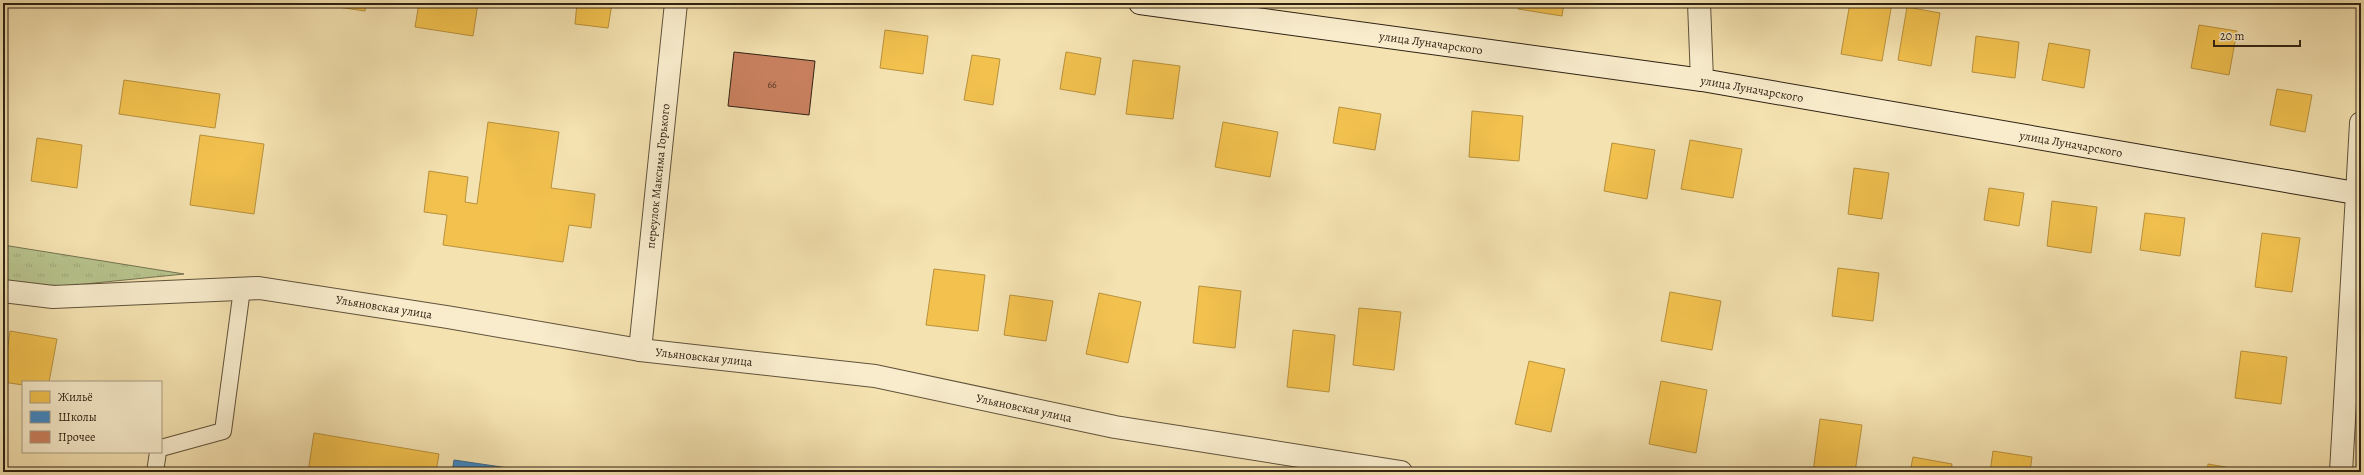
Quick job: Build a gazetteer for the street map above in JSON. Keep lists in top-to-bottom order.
{
  "streets": {
    "street": ["улица Луначарского", "переулок Максима Горького", "Ульяновская улица"]
  },
  "crossings": [
    ["переулок Максима Горького", "Ульяновская улица"]
  ],
  "house_numbers": ["66"],
  "legend": ["Жильё", "Школы", "Прочее"],
  "scale_bar": "20 m"
}
